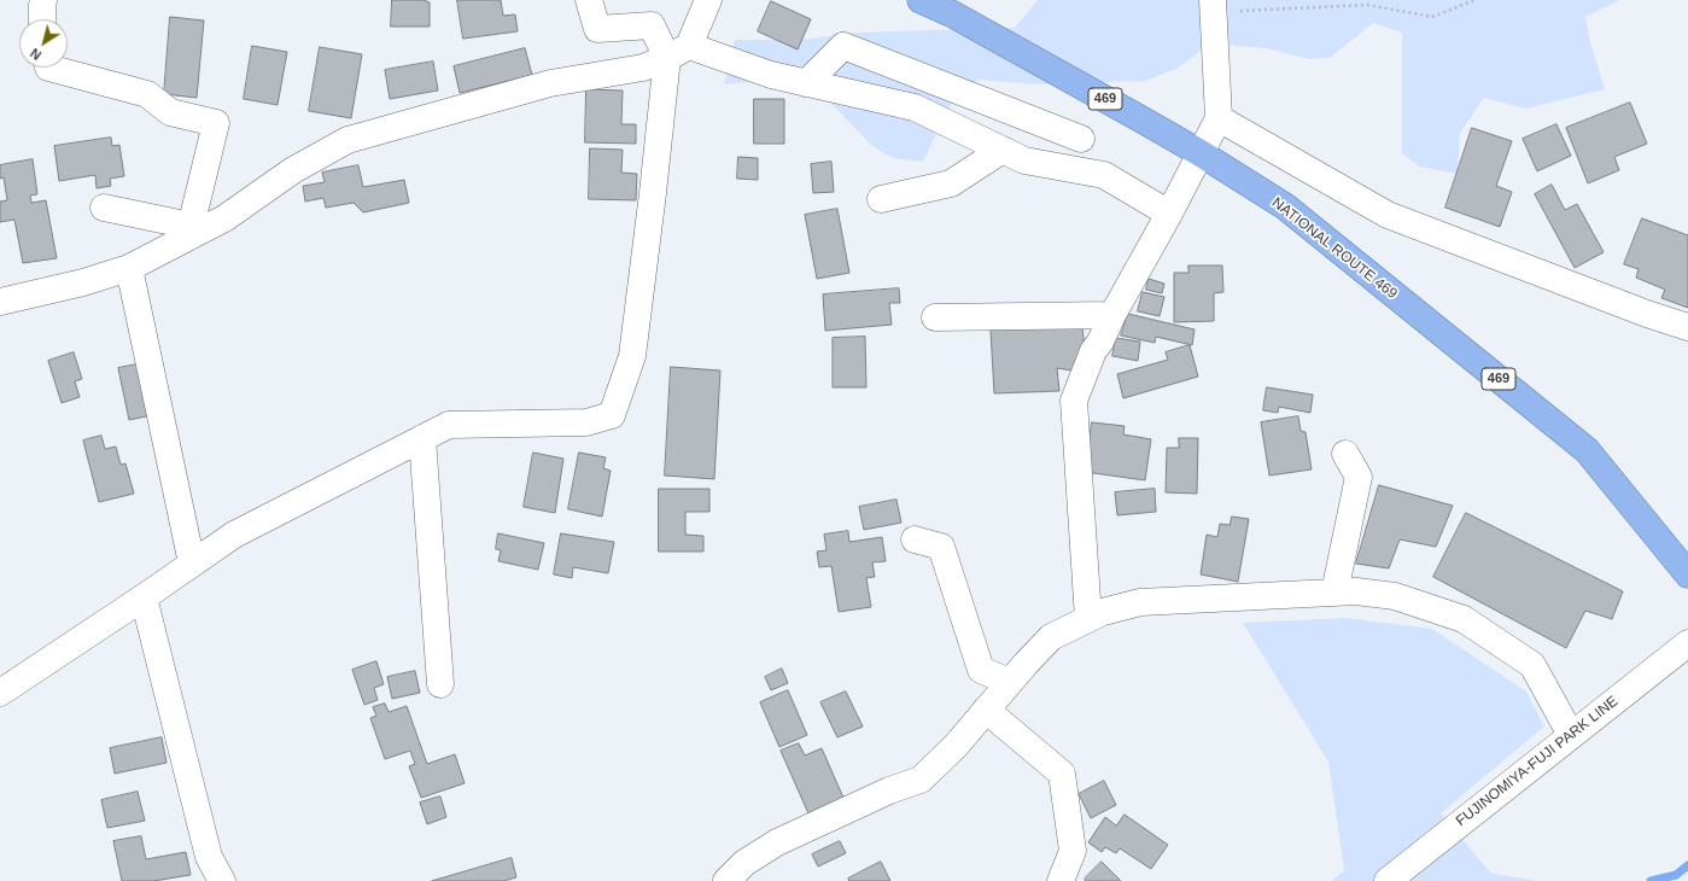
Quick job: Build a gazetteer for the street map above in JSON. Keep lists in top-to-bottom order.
{
  "streets": {
    "highway": ["469", "NATIONAL ROUTE 469"],
    "street": ["FUJINOMIYA-FUJI PARK LINE"]
  },
  "north": "bottom left"
}
